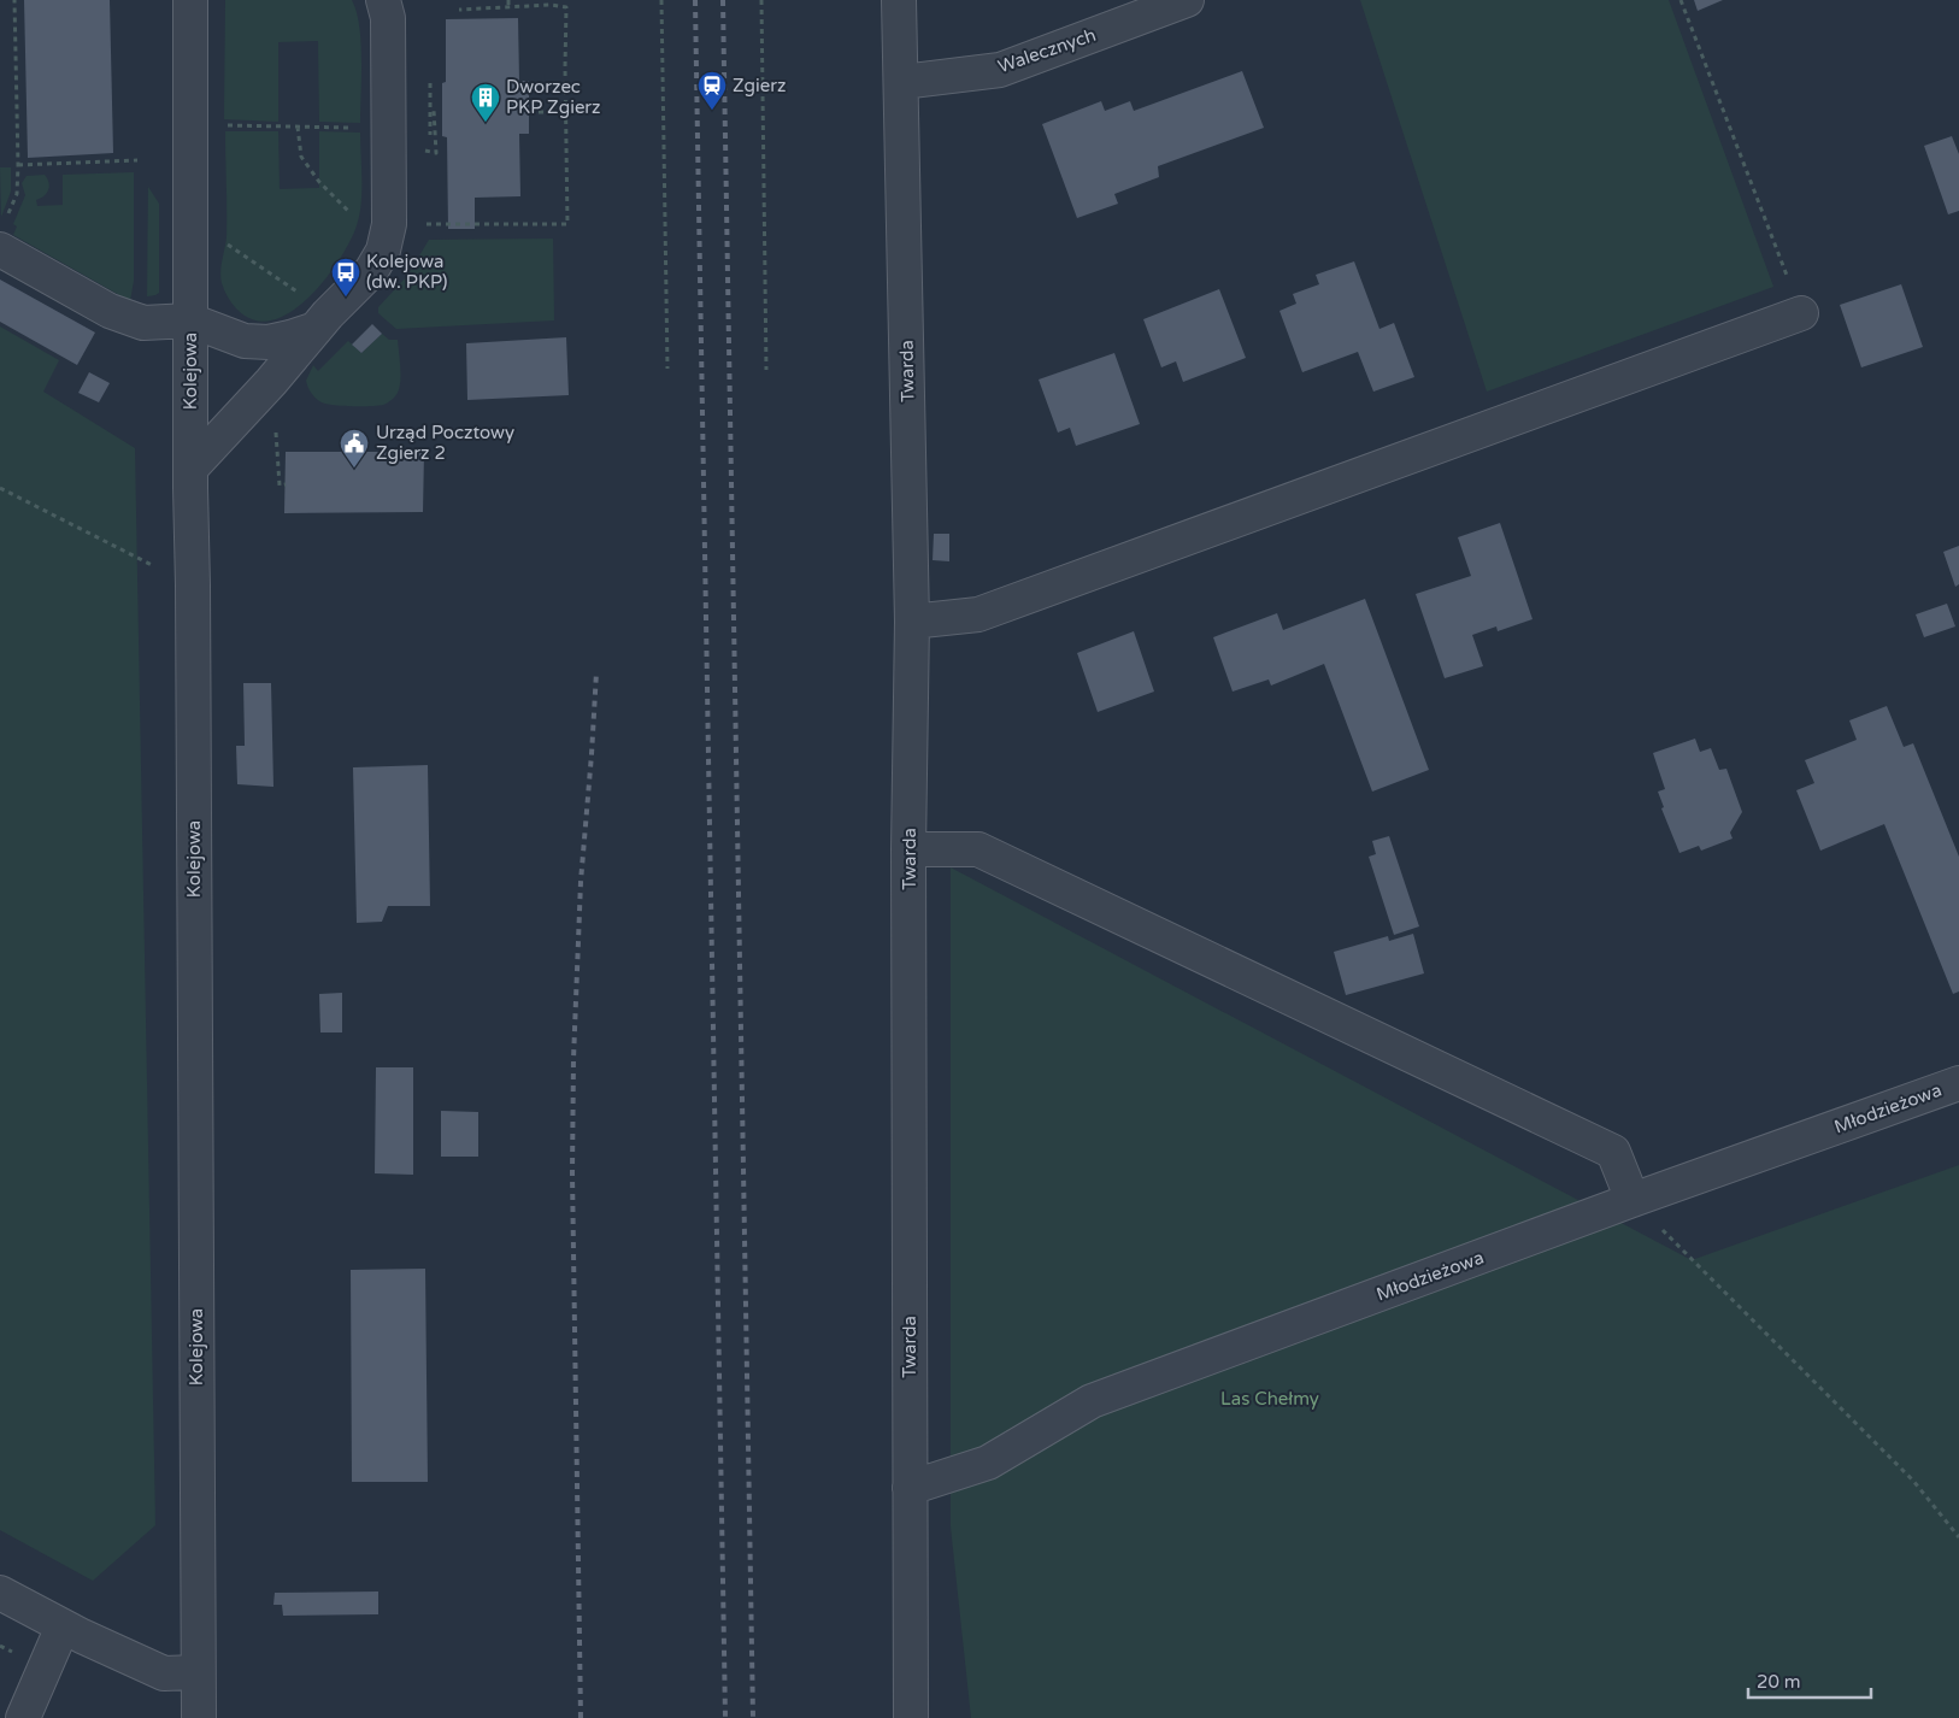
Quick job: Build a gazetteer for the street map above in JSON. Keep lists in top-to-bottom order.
{
  "streets": {
    "street": [
      "Walecznych",
      "Kolejowa",
      "Twarda",
      "Młodzieżowa"
    ]
  },
  "crossings": [
    ["Walecznych", "Twarda"],
    ["Twarda", "Młodzieżowa"]
  ],
  "parks": ["Las Chełmy"],
  "places": {
    "station": ["Zgierz"],
    "building": ["Dworzec PKP Zgierz"],
    "bus stop": ["Kolejowa (dw. PKP)"],
    "public building": ["Urząd Pocztowy Zgierz 2"]
  },
  "scale_bar": "20 m"
}
